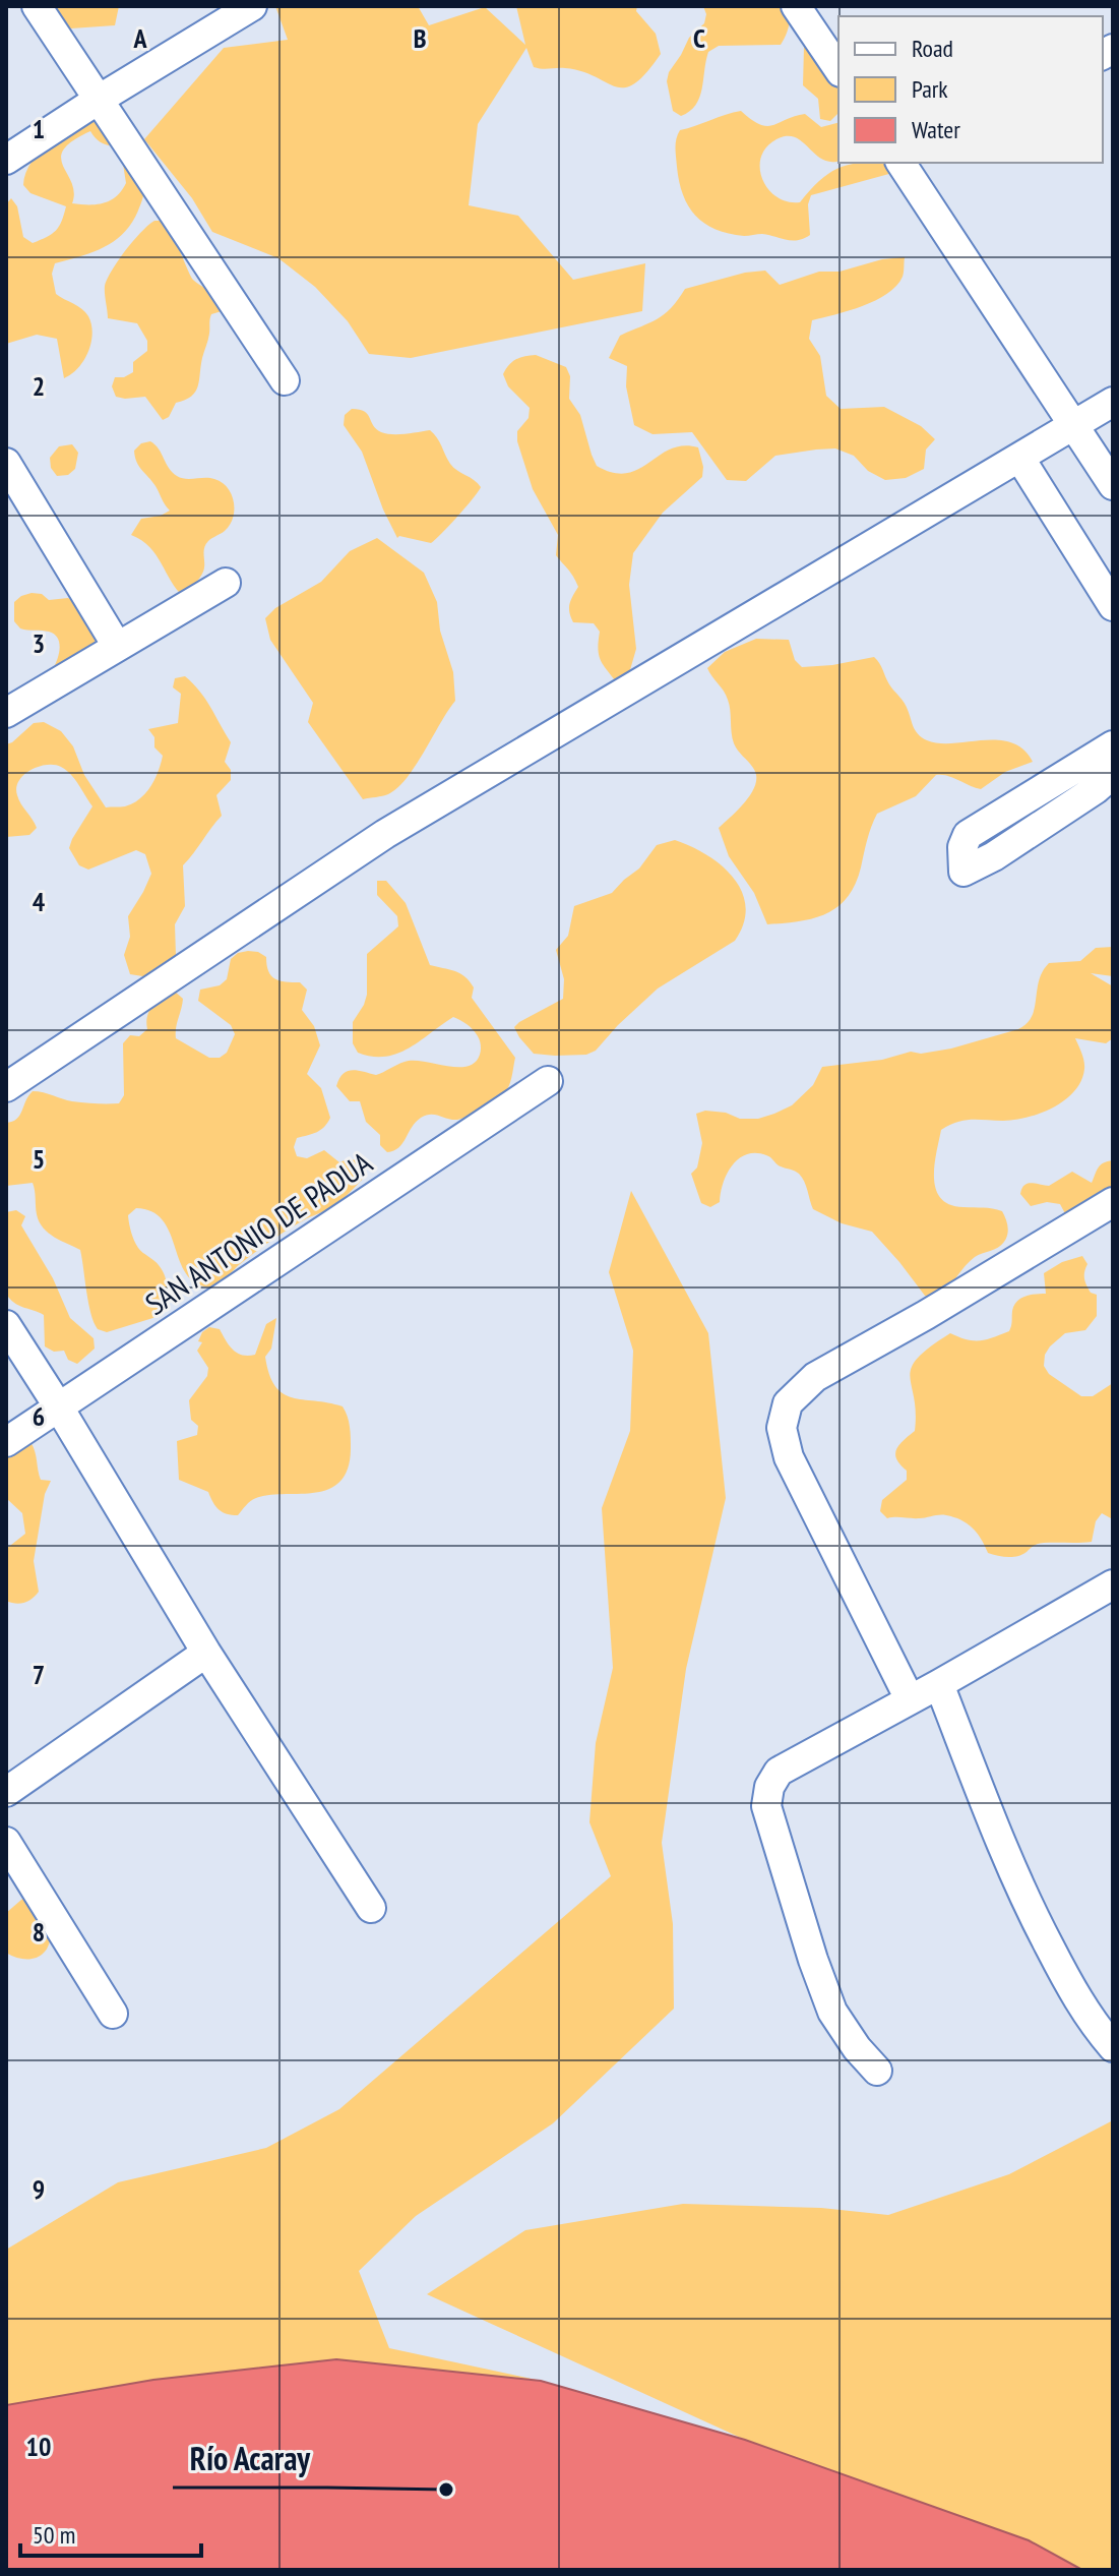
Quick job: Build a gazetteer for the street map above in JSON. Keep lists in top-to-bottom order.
{
  "streets": {
    "street": ["SAN ANTONIO DE PADUA"]
  },
  "places": ["Río Acaray"],
  "legend": ["Road", "Park", "Water"],
  "scale_bar": "50 m",
  "grid": {
    "columns": ["A", "B", "C"],
    "rows": [
      "1",
      "2",
      "3",
      "4",
      "5",
      "6",
      "7",
      "8",
      "9",
      "10"
    ]
  }
}
